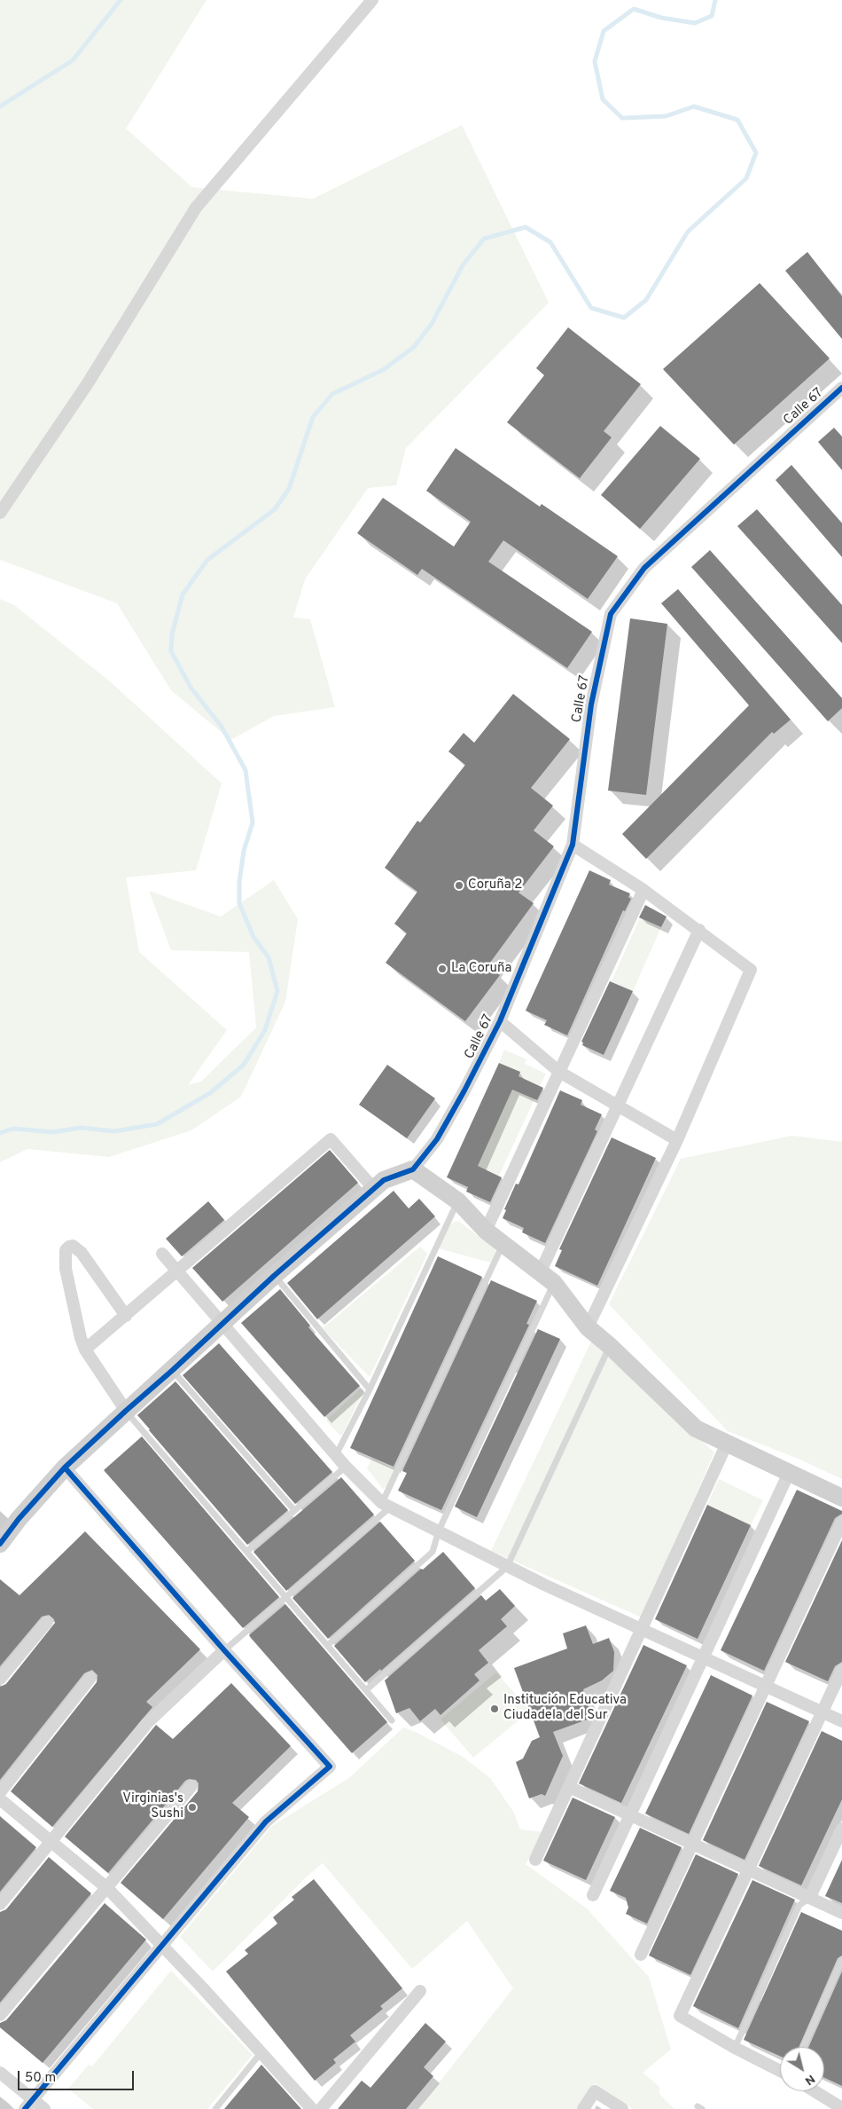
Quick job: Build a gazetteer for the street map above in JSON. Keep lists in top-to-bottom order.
{
  "streets": {
    "street": ["Calle 67"]
  },
  "places": [
    "Coruña 2",
    "La Coruña",
    "Institución Educativa Ciudadela del Sur",
    "Virginias's Sushi"
  ],
  "scale_bar": "50 m",
  "north": "bottom right"
}
